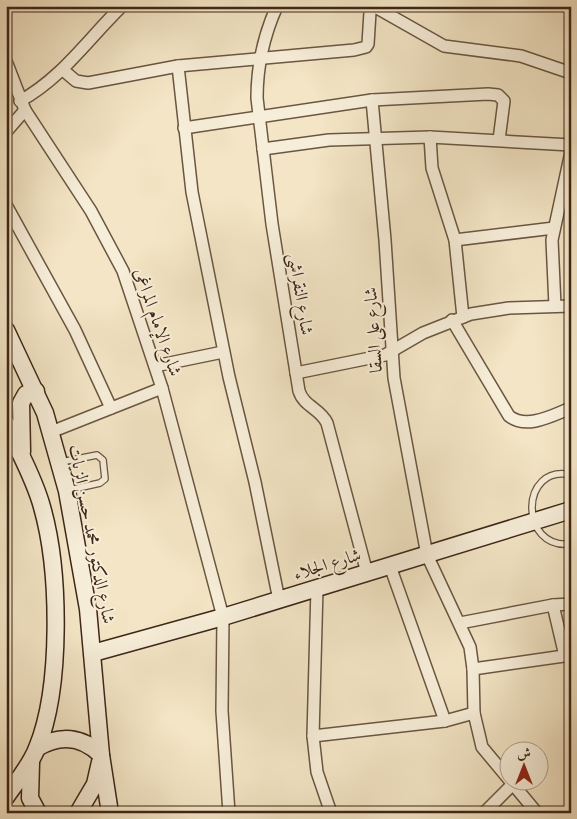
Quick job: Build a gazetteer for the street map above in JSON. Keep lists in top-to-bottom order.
{
  "streets": {
    "street": [
      "شارع النقراشى",
      "شارع الإمام المراغى",
      "شارع على السقا",
      "شارع الدكتور محمد حسن الزيات",
      "شارع الجلاء"
    ]
  },
  "crossings": [
    ["شارع النقراشى", "شارع الجلاء"],
    ["شارع الإمام المراغى", "شارع الجلاء"],
    ["شارع على السقا", "شارع الجلاء"],
    ["شارع الدكتور محمد حسن الزيات", "شارع الجلاء"]
  ],
  "north": "top"
}
